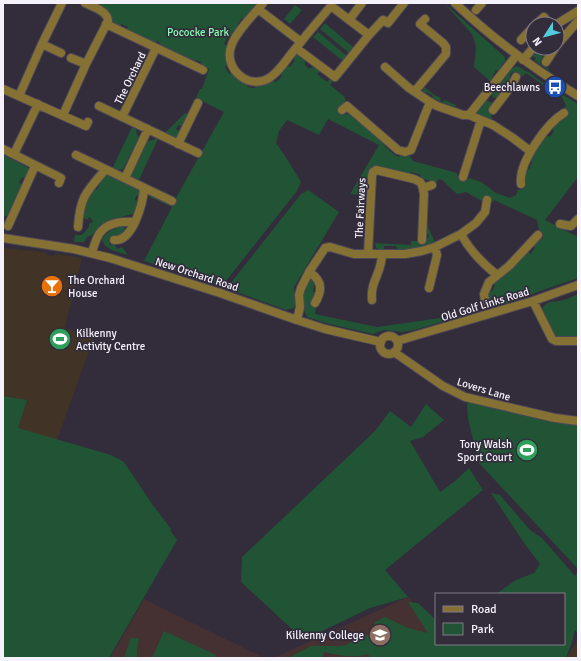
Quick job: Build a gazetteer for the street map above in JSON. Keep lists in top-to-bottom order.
{
  "streets": {
    "street": [
      "The Orchard",
      "The Fairways",
      "New Orchard Road",
      "Old Golf Links Road",
      "Lovers Lane"
    ]
  },
  "crossings": [
    ["The Fairways", "New Orchard Road"],
    ["New Orchard Road", "Old Golf Links Road"],
    ["New Orchard Road", "Lovers Lane"],
    ["Old Golf Links Road", "Lovers Lane"]
  ],
  "parks": ["Pococke Park"],
  "places": {
    "bus stop": ["Beechlawns"],
    "bar": ["The Orchard House"],
    "sports": ["Kilkenny Activity Centre", "Tony Walsh Sport Court"],
    "school or university": ["Kilkenny College"]
  },
  "legend": ["Road", "Park"],
  "north": "bottom left"
}
